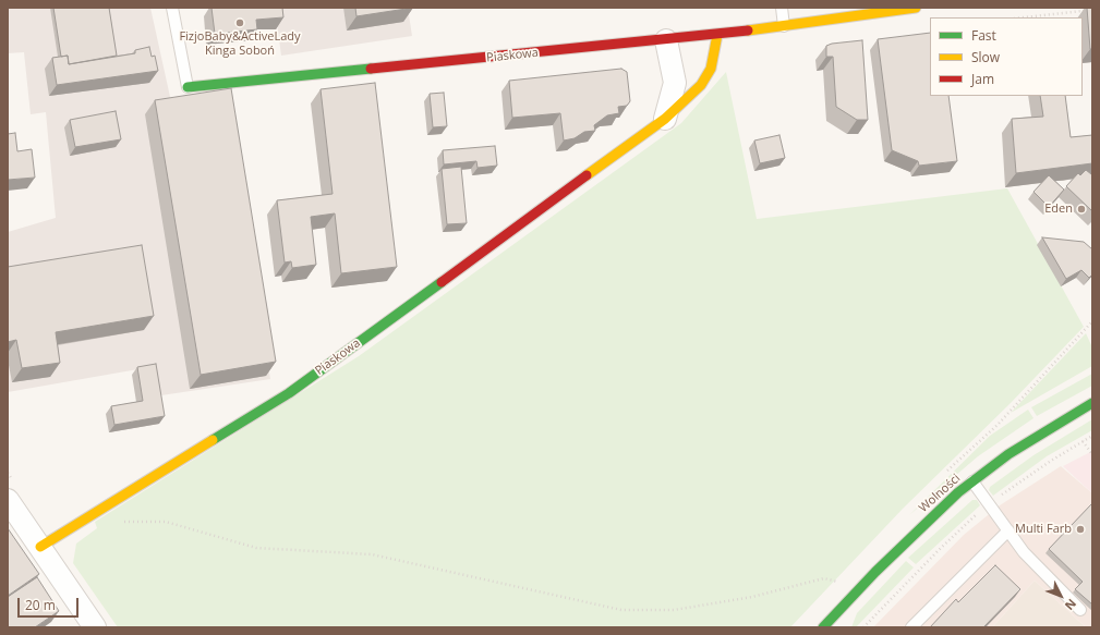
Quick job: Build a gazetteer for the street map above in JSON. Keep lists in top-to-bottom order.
{
  "streets": {
    "street": ["Piaskowa", "Wolności"]
  },
  "places": ["FizjoBaby&ActiveLady Kinga Soboń", "Eden", "Multi Farb"],
  "legend": ["Fast", "Slow", "Jam"],
  "scale_bar": "20 m",
  "north": "bottom right"
}
